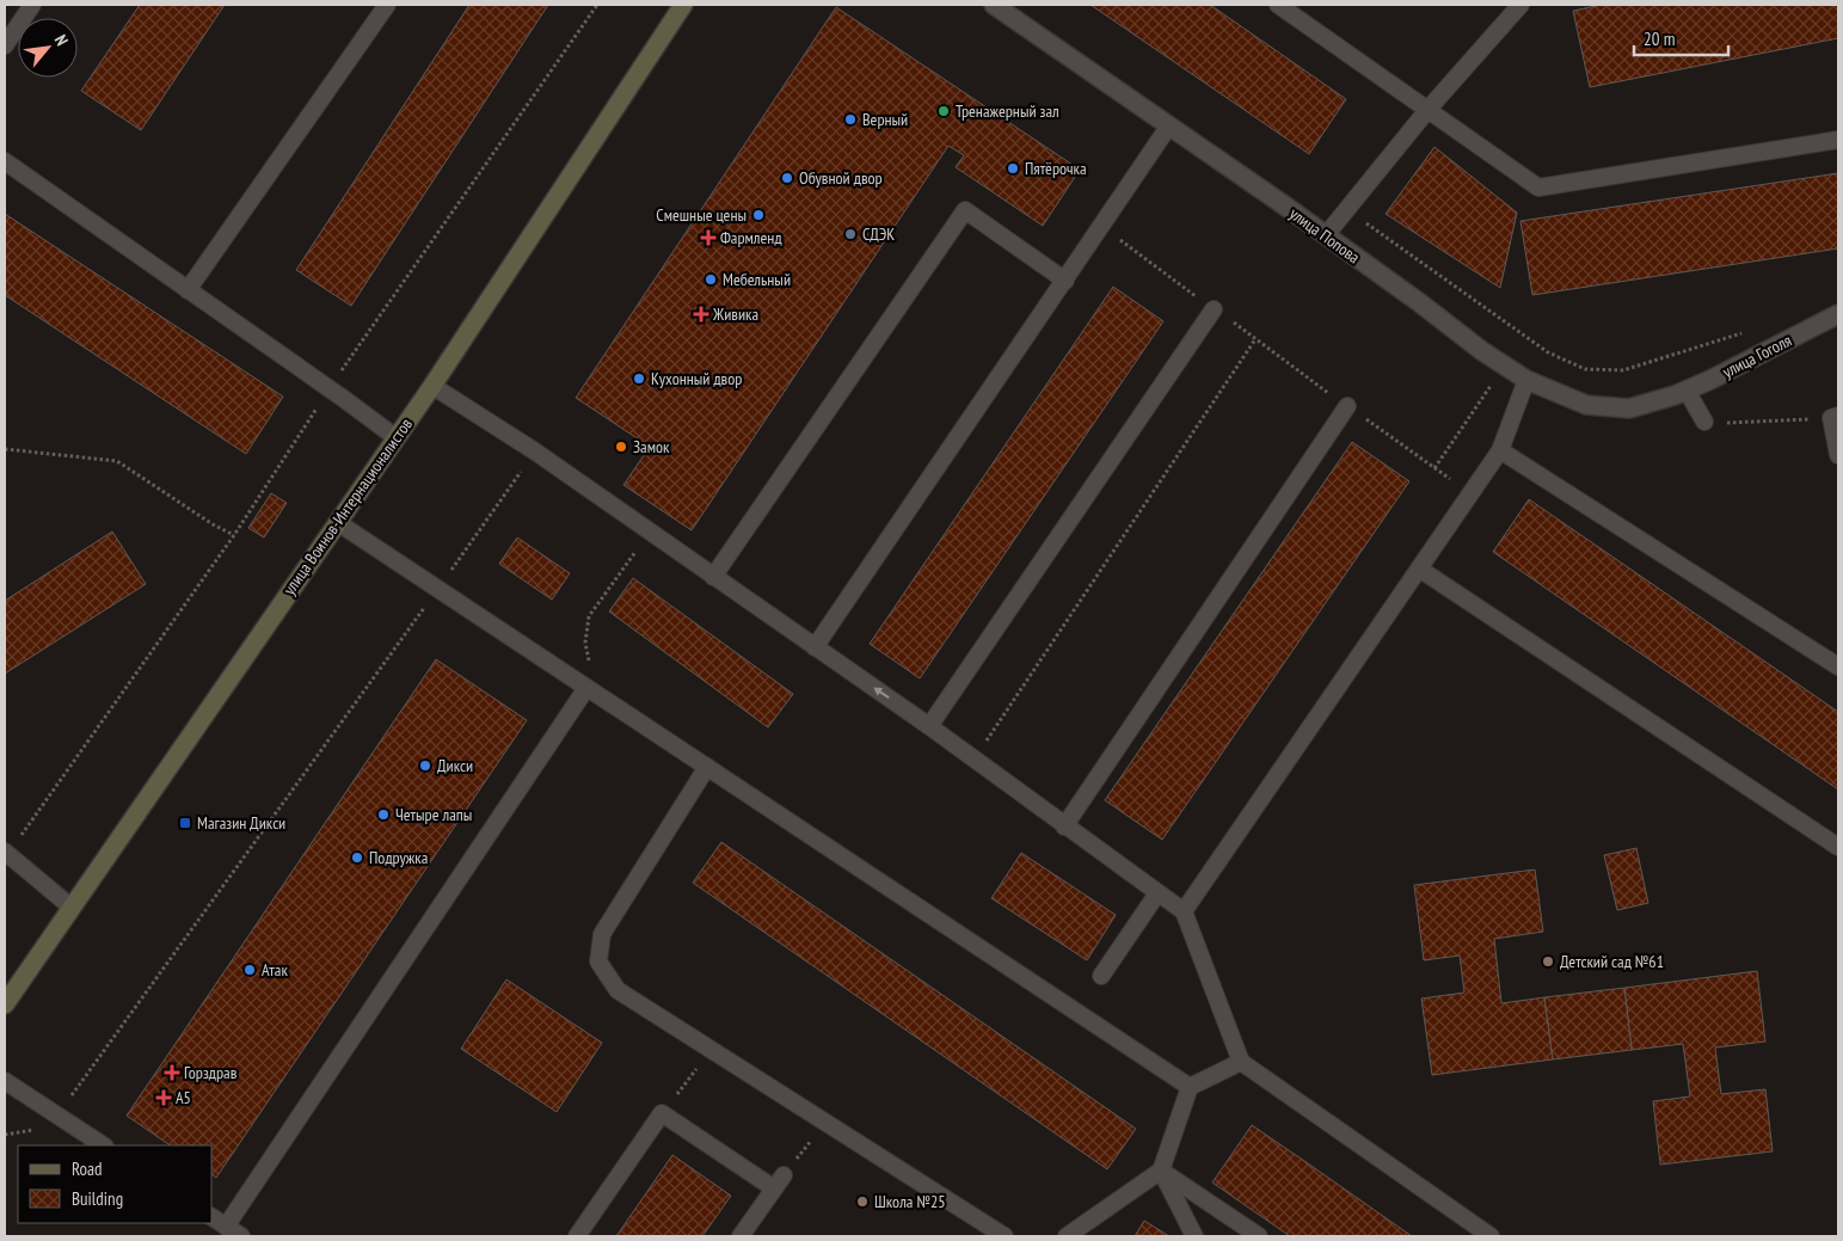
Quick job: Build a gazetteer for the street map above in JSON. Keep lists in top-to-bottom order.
{
  "streets": {
    "main road": ["улица Воинов-Интернационалистов"],
    "street": ["улица Попова", "улица Гоголя"]
  },
  "crossings": [
    ["улица Попова", "улица Гоголя"]
  ],
  "places": {
    "other": [
      "Тренажерный зал",
      "Верный",
      "Пятёрочка",
      "Обувной двор",
      "Смешные цены",
      "СДЭК",
      "Мебельный",
      "Кухонный двор",
      "Замок",
      "Дикси",
      "Четыре лапы",
      "Подружка",
      "Детский сад №61",
      "Атак",
      "Школа №25"
    ],
    "health": [
      "Фармленд",
      "Живика",
      "Горздрав",
      "А5"
    ],
    "transit": ["Магазин Дикси"]
  },
  "legend": ["Road", "Building"],
  "scale_bar": "20 m",
  "north": "top right"
}
